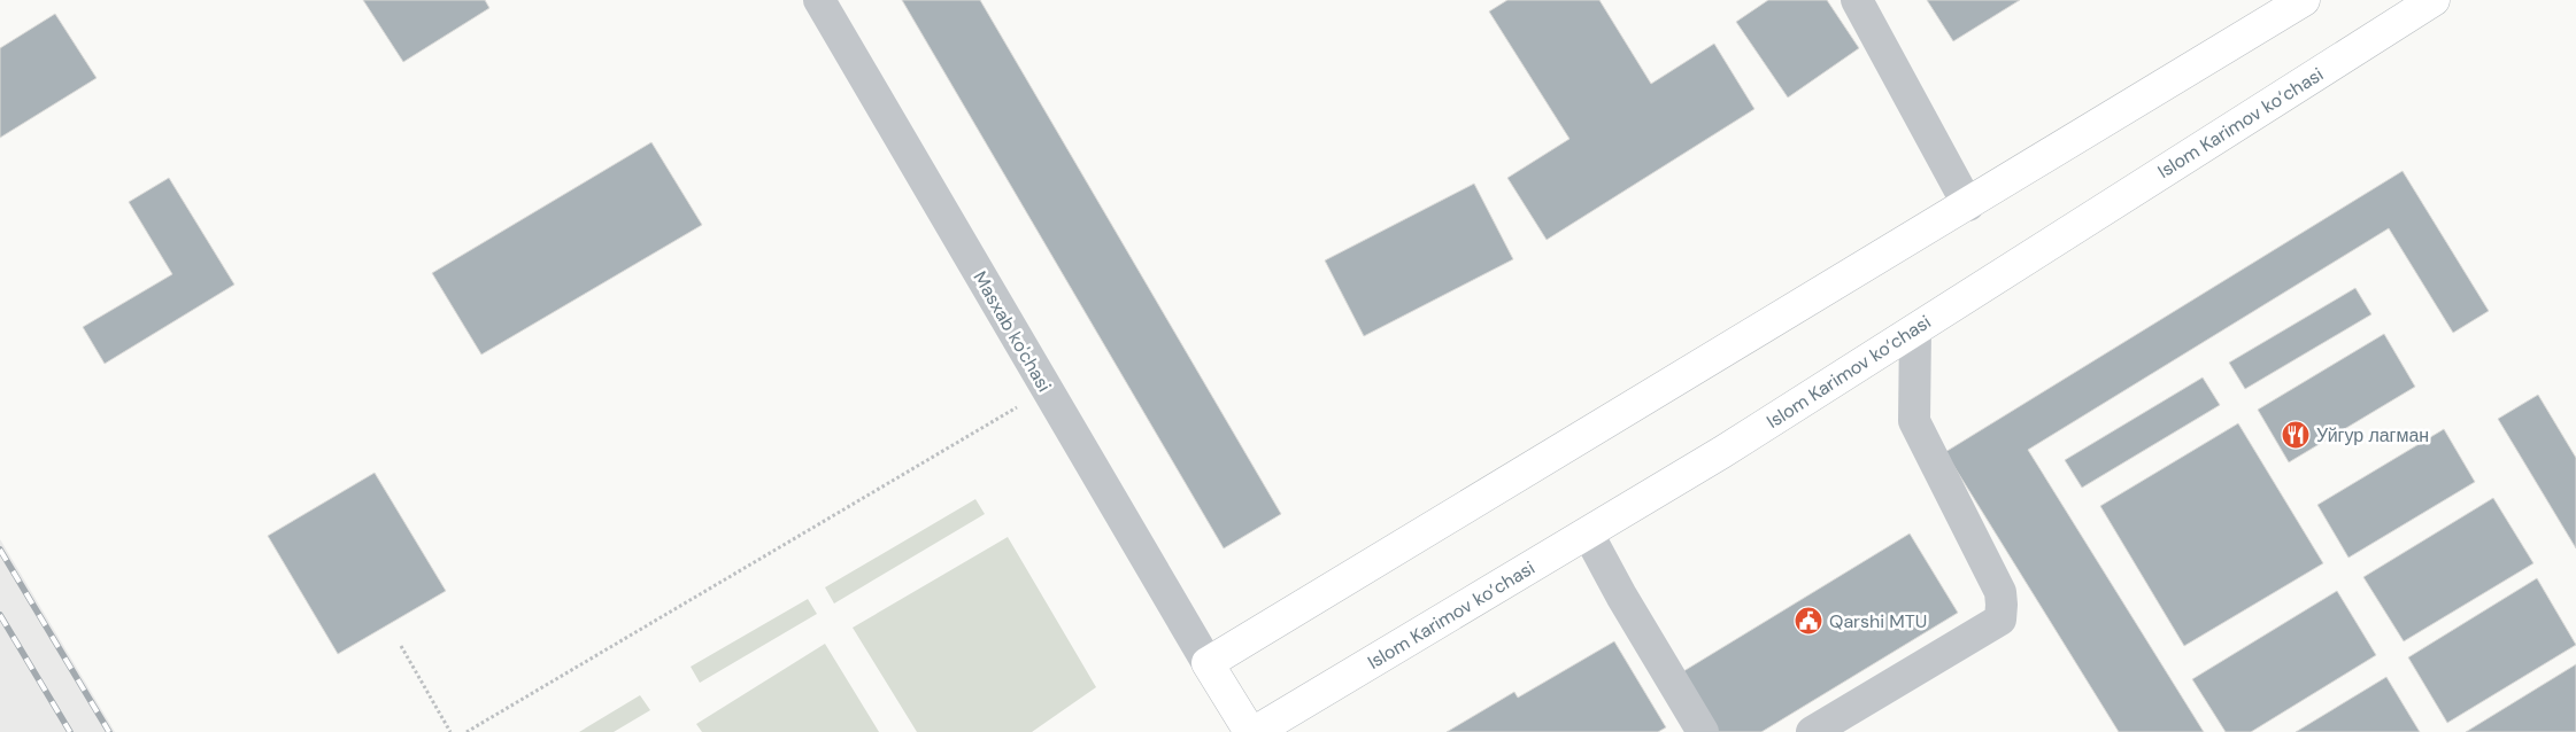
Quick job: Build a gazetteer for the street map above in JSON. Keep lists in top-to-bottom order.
{
  "streets": {
    "main road": ["Islom Karimov ko‘chasi"],
    "street": ["Masxab ko'chasi"]
  },
  "places": {
    "restaurant": ["Уйгур лагман"],
    "public building": ["Qarshi MTU"]
  }
}
